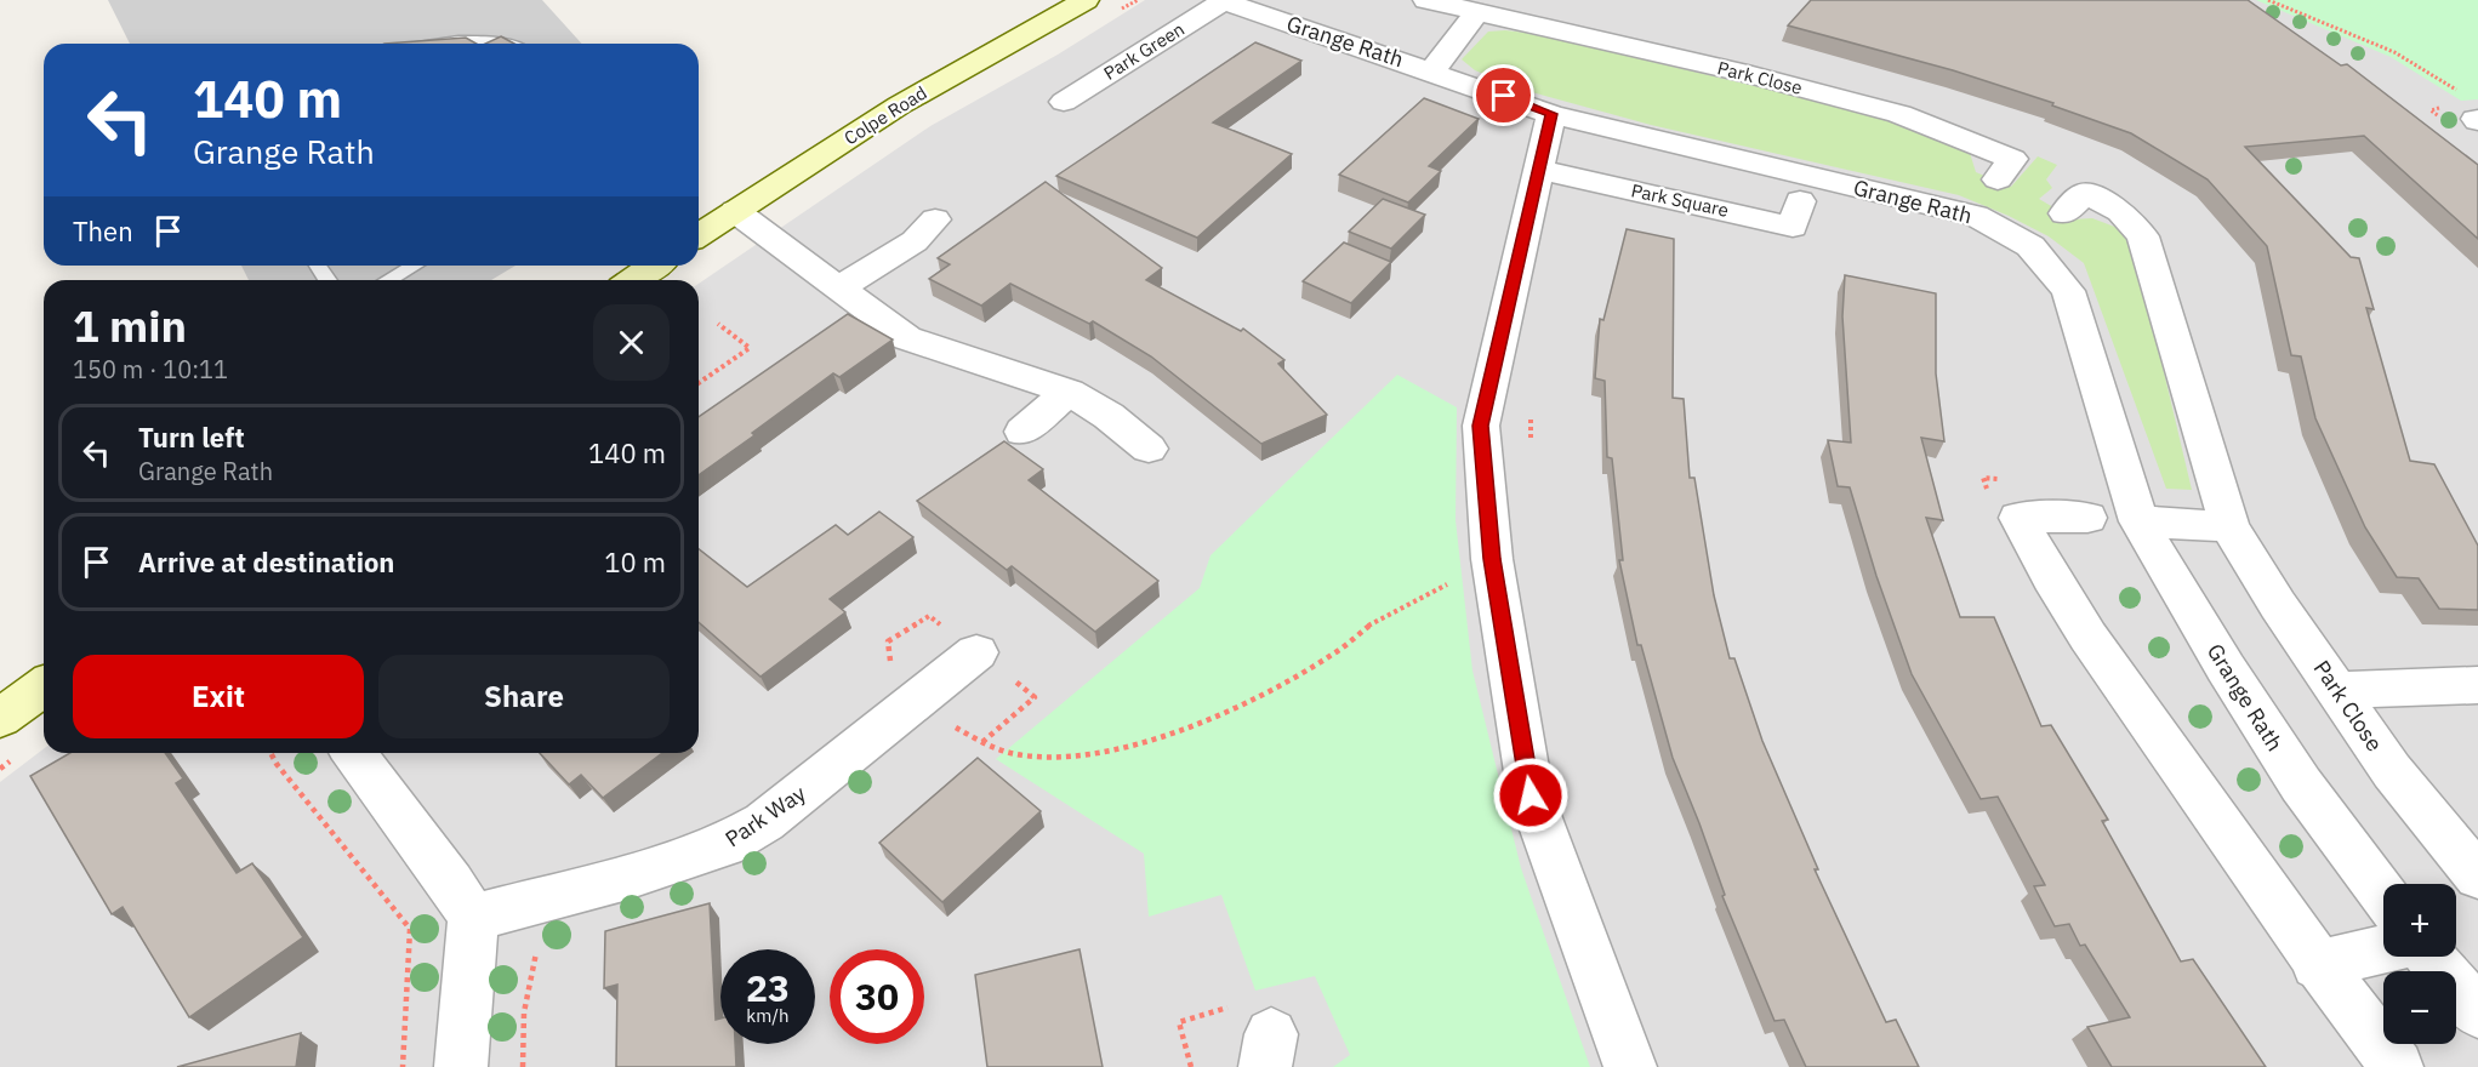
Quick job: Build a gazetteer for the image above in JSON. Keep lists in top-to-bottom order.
{
  "streets": {
    "street": [
      "Grange Rath",
      "Park Green",
      "Park Close",
      "Colpe Road",
      "Park Square",
      "Park Way"
    ]
  },
  "crossings": [
    ["Grange Rath", "Park Green"]
  ],
  "page": {
    "turn": ["140 m", "Grange Rath"],
    "then": "Then",
    "heading": ["1 min", "150 m · 10:11"],
    "list": [
      {
        "name": "Turn left",
        "note": "Grange Rath",
        "value": "140 m"
      },
      {
        "name": "Arrive at destination",
        "value": "10 m"
      }
    ],
    "buttons": ["Exit", "Share"],
    "map_buttons": ["+", "−"],
    "speed": "23 km/h",
    "limit": "30"
  }
}
